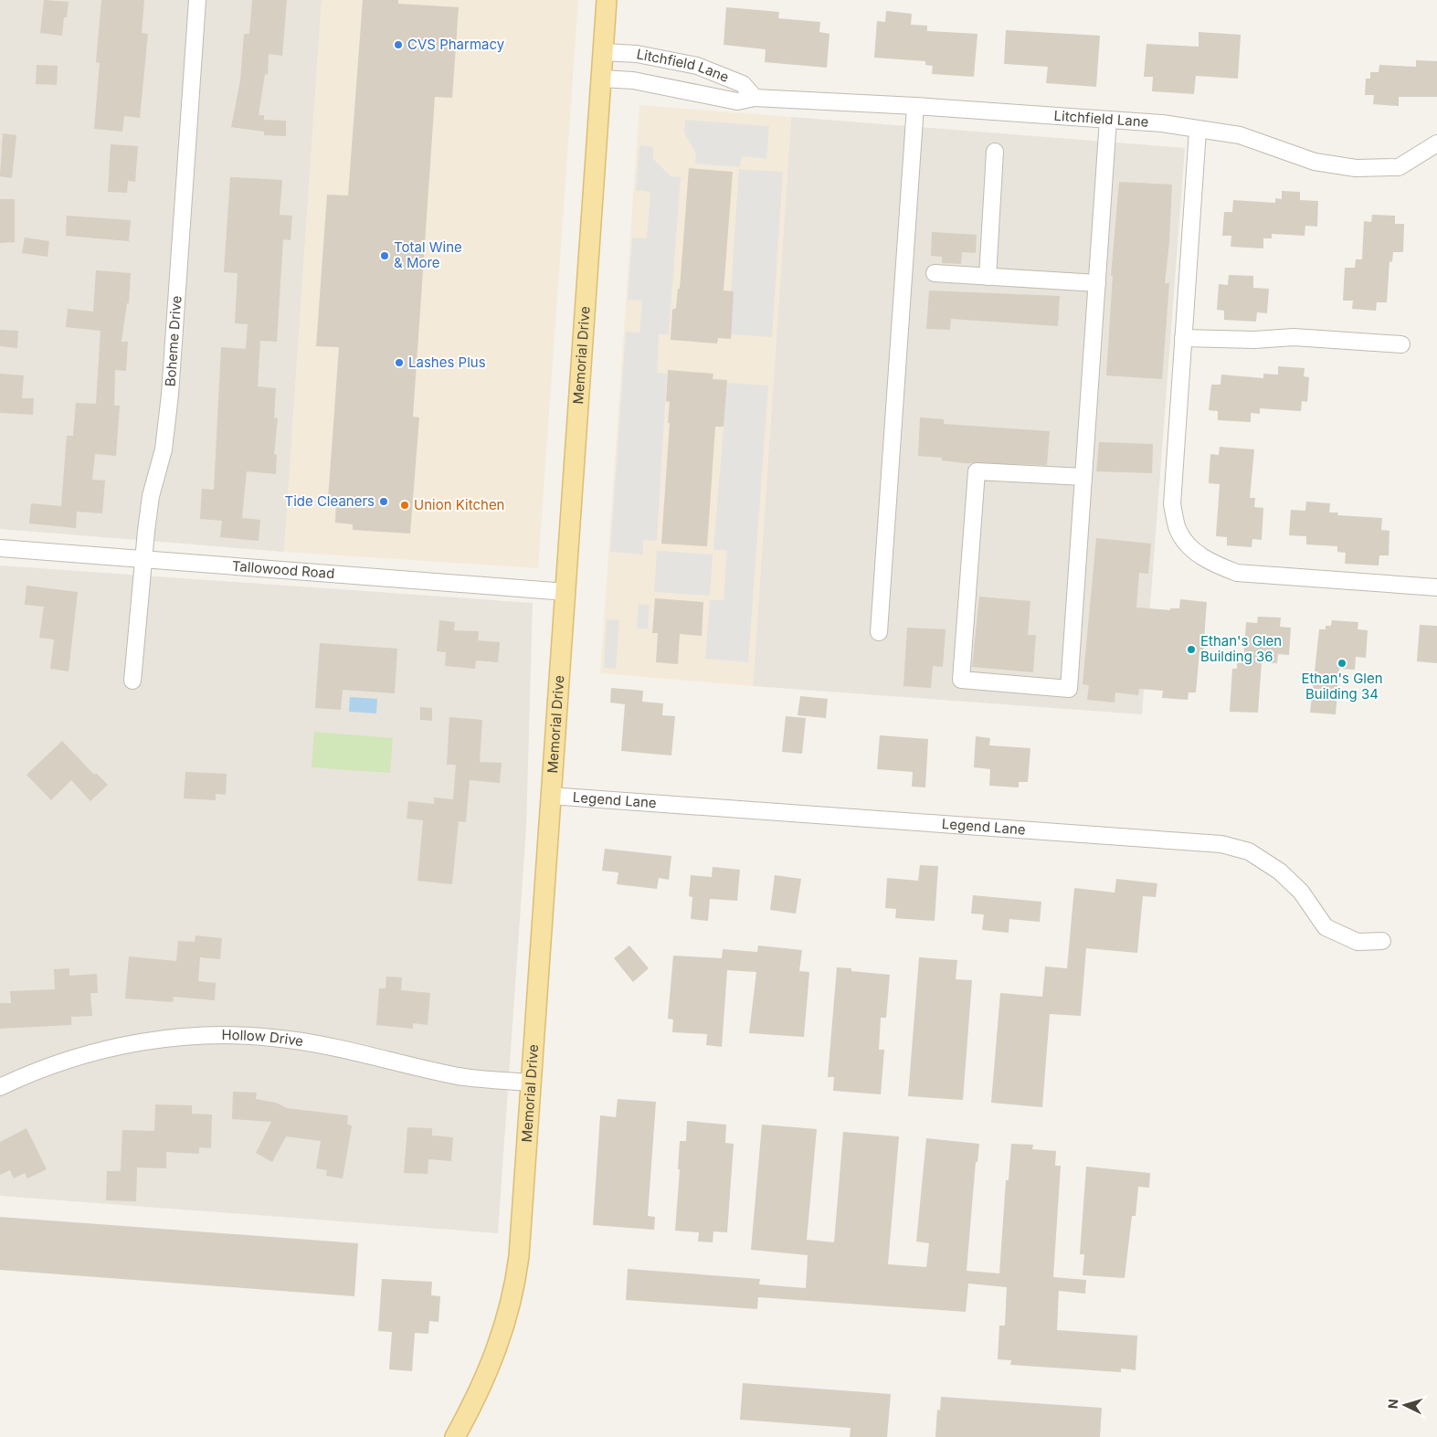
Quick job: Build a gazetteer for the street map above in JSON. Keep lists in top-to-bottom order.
{
  "streets": {
    "main road": ["Memorial Drive"],
    "street": [
      "Litchfield Lane",
      "Boheme Drive",
      "Tallowood Road",
      "Legend Lane",
      "Hollow Drive"
    ]
  },
  "crossings": [
    ["Litchfield Lane", "Memorial Drive"],
    ["Boheme Drive", "Tallowood Road"],
    ["Memorial Drive", "Tallowood Road"],
    ["Memorial Drive", "Legend Lane"],
    ["Memorial Drive", "Hollow Drive"]
  ],
  "places": [
    "CVS Pharmacy",
    "Total Wine & More",
    "Lashes Plus",
    "Tide Cleaners",
    "Union Kitchen",
    "Ethan's Glen Building 36",
    "Ethan's Glen Building 34"
  ],
  "north": "left"
}
